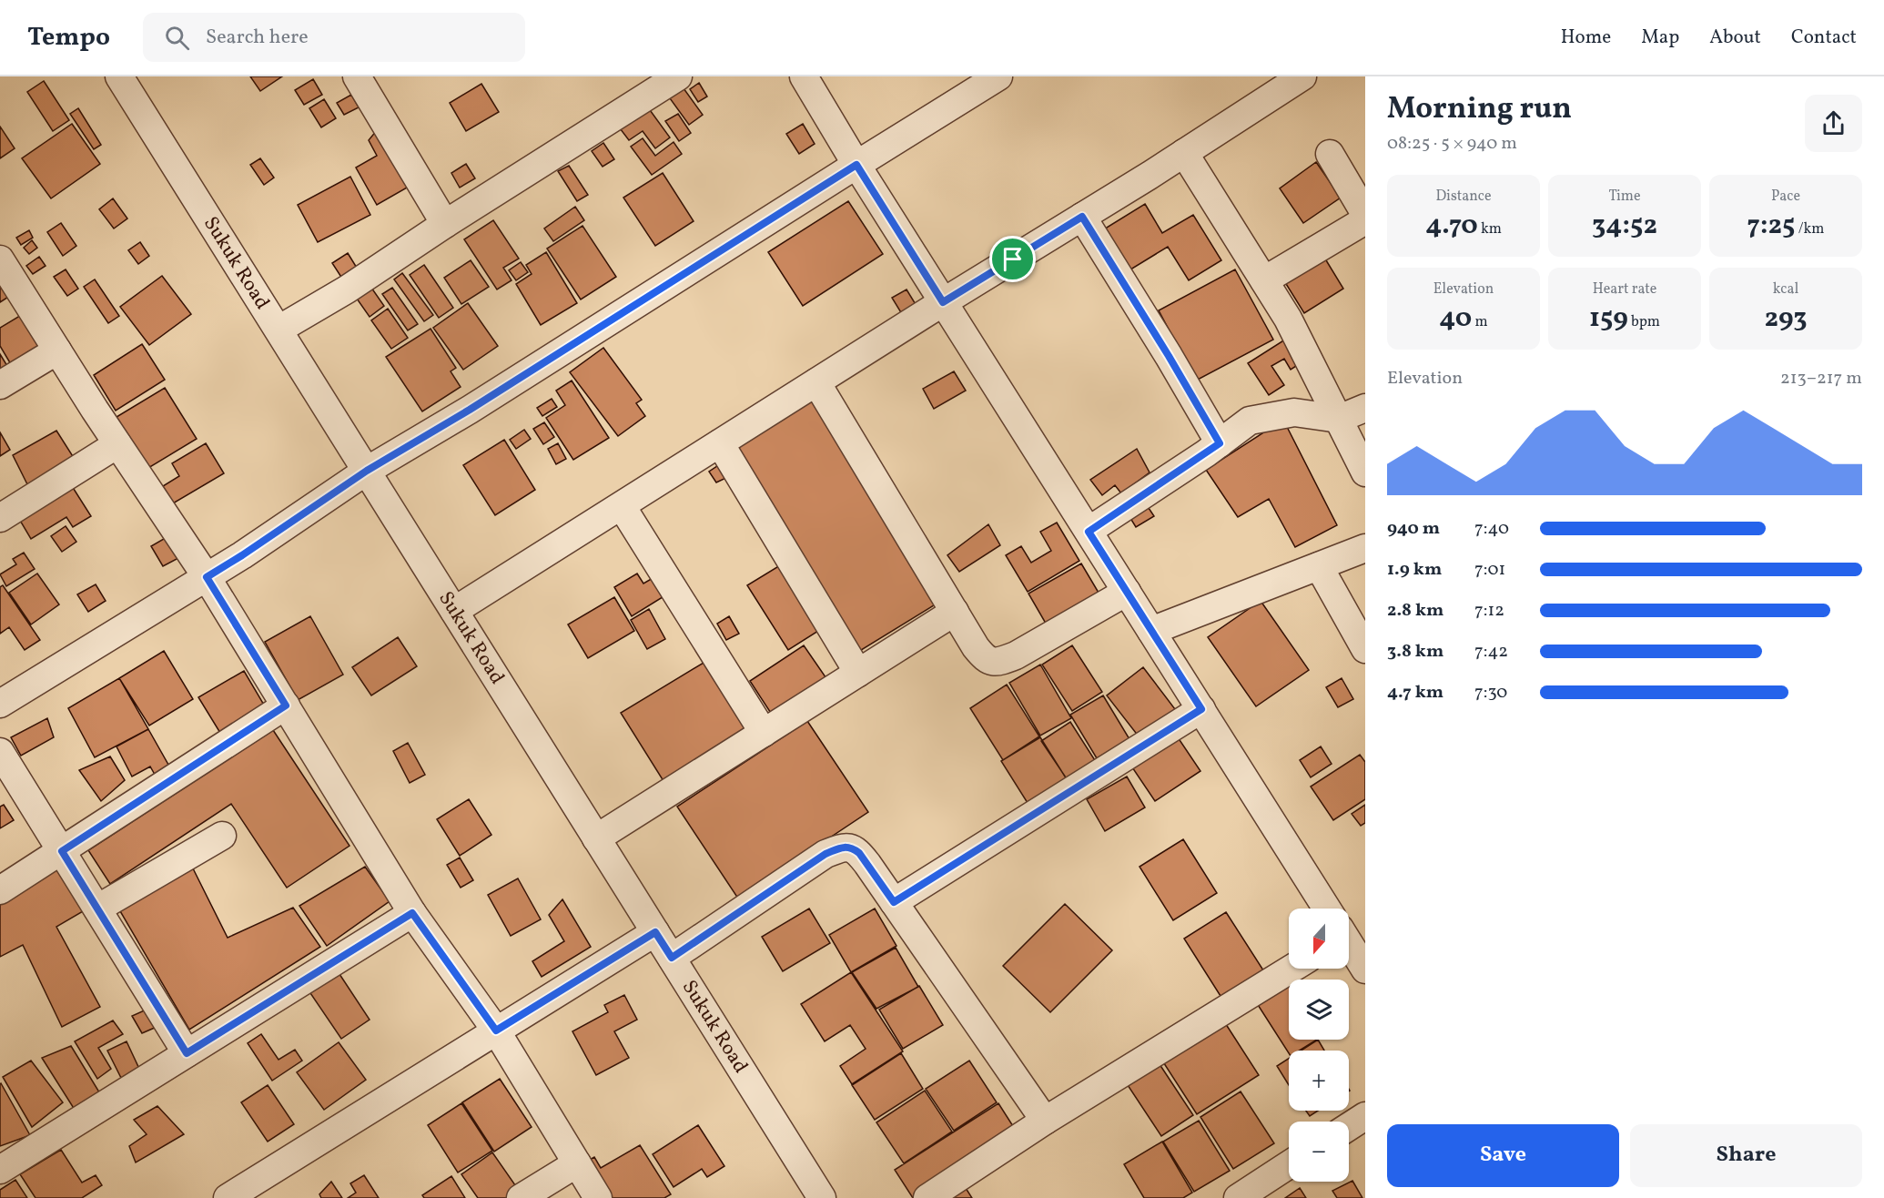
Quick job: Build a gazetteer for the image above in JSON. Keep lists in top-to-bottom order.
{
  "streets": {
    "street": ["Sukuk Road"]
  },
  "north": "bottom",
  "page": {
    "header": "Tempo",
    "search": "Search here",
    "nav": [
      "Home",
      "Map",
      "About",
      "Contact"
    ],
    "heading": ["Morning run", "08:25 · 5 × 940 m"],
    "stats": [
      ["Distance", "4.70 km"],
      ["Time", "34:52"],
      ["Pace", "7:25 /km"],
      ["Elevation", "40 m"],
      ["Heart rate", "159 bpm"],
      ["kcal", "293"]
    ],
    "chart": ["Elevation", "213–217 m"],
    "list": [
      {
        "name": "940 m",
        "note": "7:40"
      },
      {
        "name": "1.9 km",
        "note": "7:01"
      },
      {
        "name": "2.8 km",
        "note": "7:12"
      },
      {
        "name": "3.8 km",
        "note": "7:42"
      },
      {
        "name": "4.7 km",
        "note": "7:30"
      }
    ],
    "map_buttons": ["+", "−"],
    "buttons": ["Save", "Share"]
  }
}
